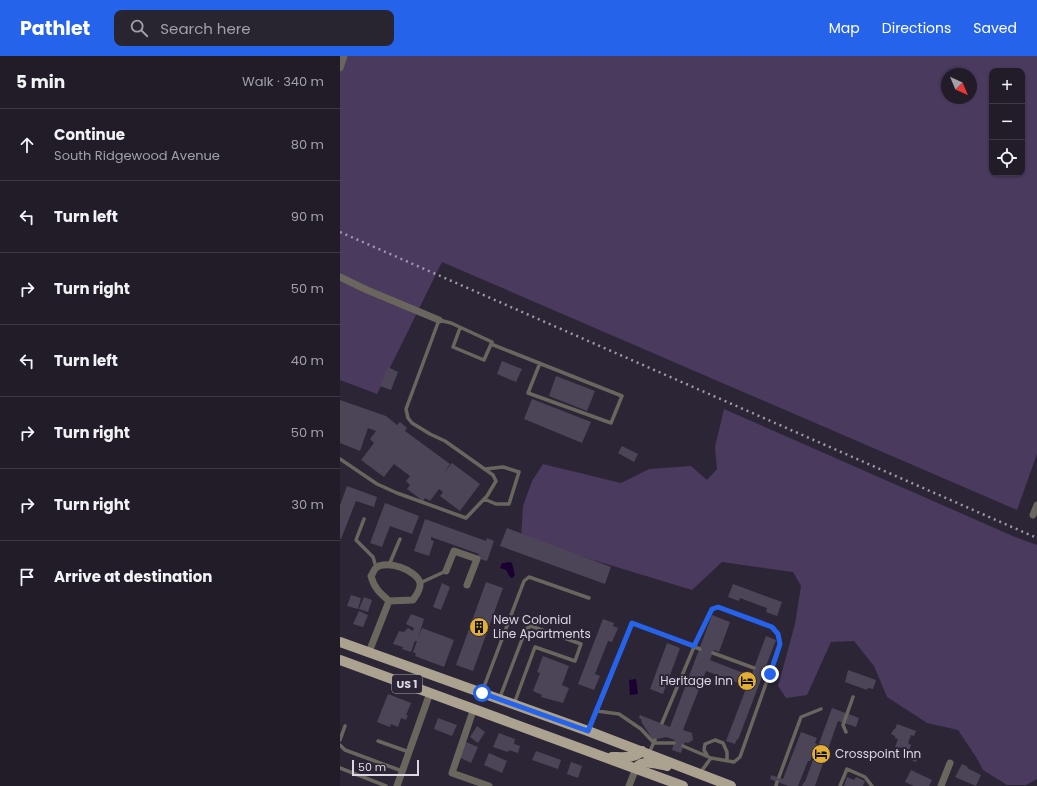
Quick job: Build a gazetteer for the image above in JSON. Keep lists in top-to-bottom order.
{
  "streets": {
    "main road": ["US 1"]
  },
  "places": {
    "building": ["New Colonial Line Apartments"],
    "hotel": ["Heritage Inn", "Crosspoint Inn"]
  },
  "scale_bar": "50 m",
  "north": "bottom right",
  "page": {
    "header": "Pathlet",
    "search": "Search here",
    "nav": ["Map", "Directions", "Saved"],
    "heading": ["5 min", "Walk · 340 m"],
    "map_buttons": ["+", "−"],
    "list": [
      ["Continue", "South Ridgewood Avenue", "80 m"],
      ["Turn left", "90 m"],
      ["Turn right", "50 m"],
      ["Turn left", "40 m"],
      ["Turn right", "50 m"],
      ["Turn right", "30 m"],
      "Arrive at destination"
    ],
    "scale": "50 m"
  }
}
